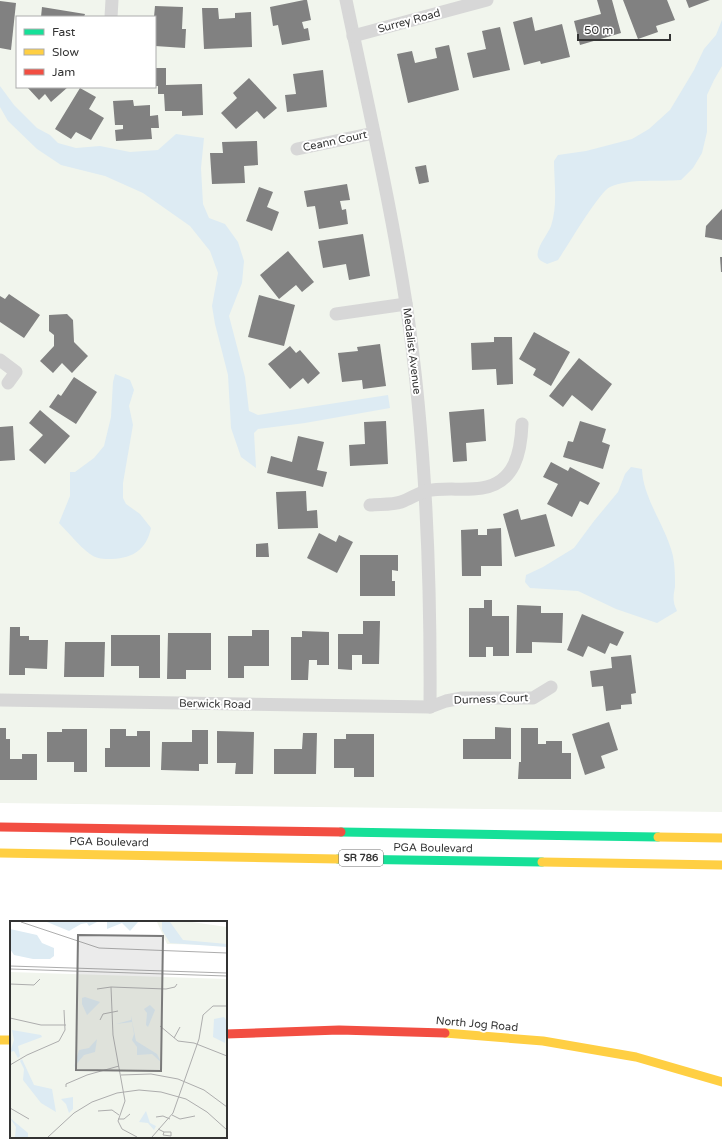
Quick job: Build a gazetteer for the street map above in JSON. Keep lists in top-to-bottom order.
{
  "streets": {
    "main road": ["PGA Boulevard", "SR 786", "North Jog Road"],
    "street": [
      "Surrey Road",
      "Ceann Court",
      "Medalist Avenue",
      "Durness Court",
      "Berwick Road"
    ]
  },
  "crossings": [
    ["Surrey Road", "Medalist Avenue"],
    ["Ceann Court", "Medalist Avenue"],
    ["Medalist Avenue", "Durness Court"],
    ["Medalist Avenue", "Berwick Road"],
    ["Durness Court", "Berwick Road"]
  ],
  "legend": ["Fast", "Slow", "Jam"],
  "scale_bar": "50 m"
}
